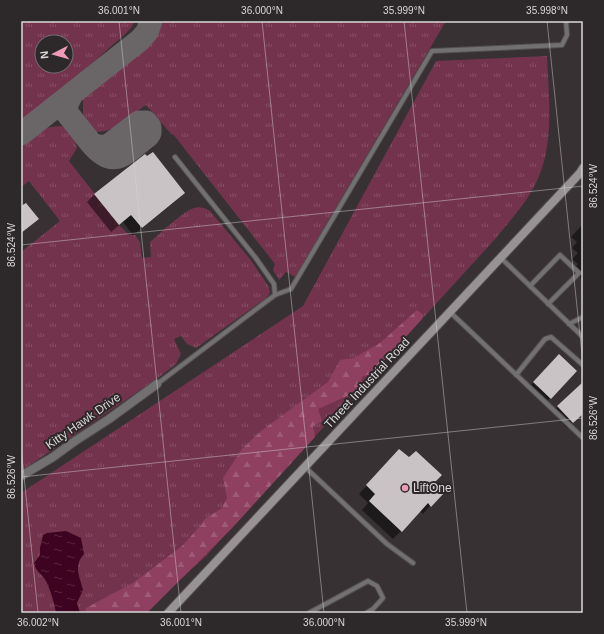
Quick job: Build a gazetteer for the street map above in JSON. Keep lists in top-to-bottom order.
{
  "streets": {
    "street": ["Threet Industrial Road", "Kitty Hawk Drive"]
  },
  "places": ["LiftOne"],
  "north": "left",
  "coordinates": [
    "36.001°N",
    "36.000°N",
    "35.999°N",
    "35.998°N",
    "86.524°W",
    "86.526°W",
    "36.002°N"
  ]
}
